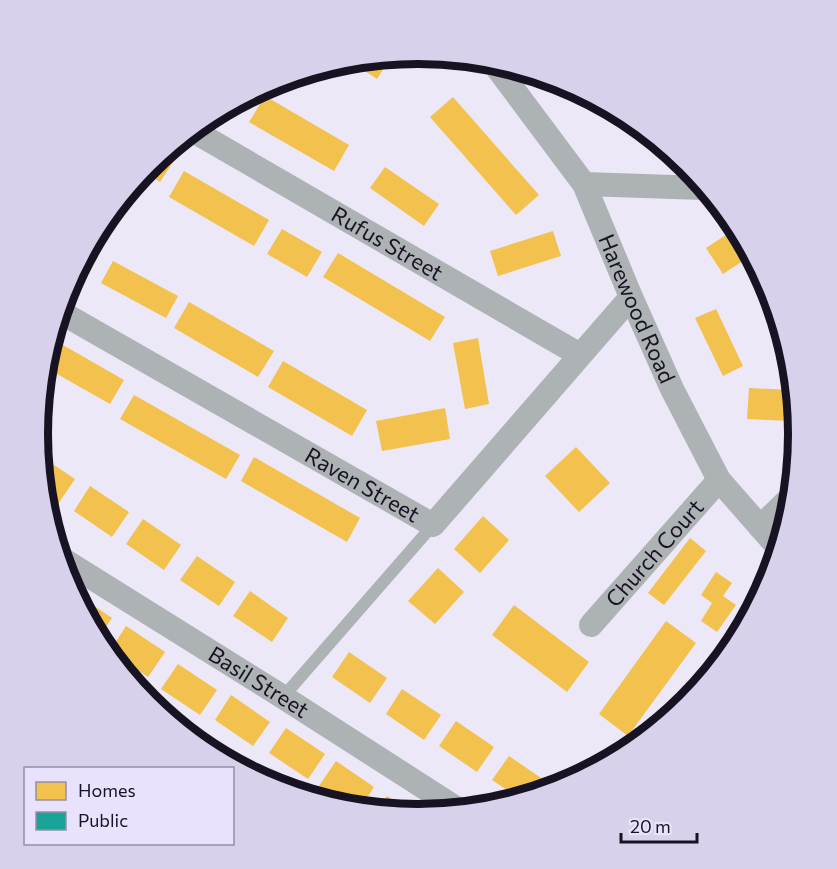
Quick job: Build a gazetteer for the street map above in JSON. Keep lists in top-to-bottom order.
{
  "streets": {
    "street": [
      "Rufus Street",
      "Harewood Road",
      "Raven Street",
      "Church Court",
      "Basil Street"
    ]
  },
  "crossings": [
    ["Rufus Street", "Raven Street"],
    ["Harewood Road", "Raven Street"],
    ["Harewood Road", "Church Court"]
  ],
  "legend": ["Homes", "Public"],
  "scale_bar": "20 m"
}
